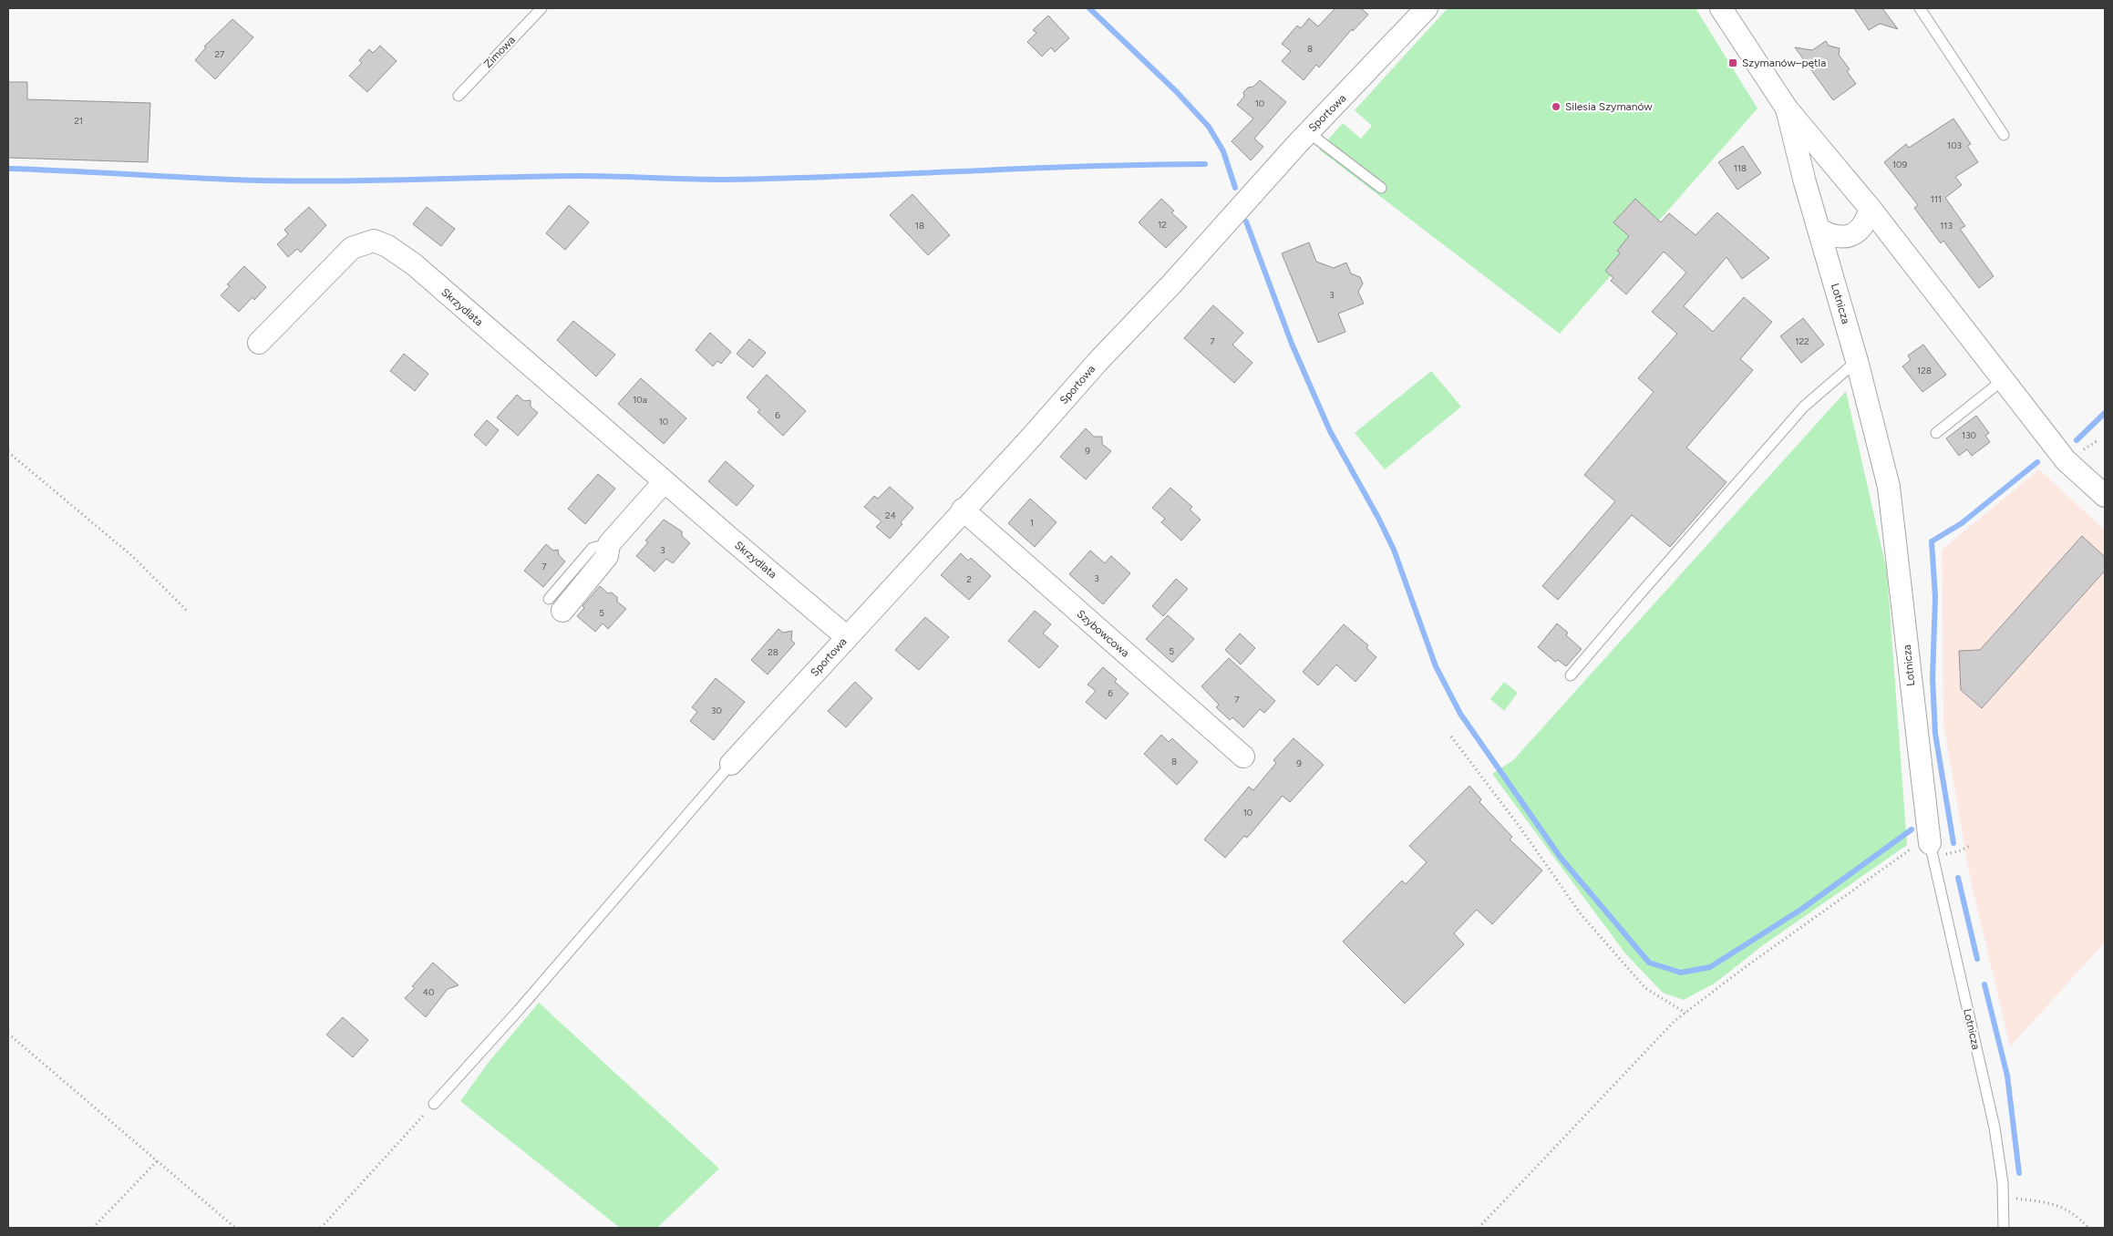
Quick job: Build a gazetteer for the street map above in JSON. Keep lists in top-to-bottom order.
{
  "streets": {
    "street": [
      "Sportowa",
      "Lotnicza",
      "Skrzydlata",
      "Szybowcowa"
    ],
    "lane": ["Zimowa"]
  },
  "crossings": [
    ["Sportowa", "Skrzydlata"],
    ["Sportowa", "Szybowcowa"]
  ],
  "places": {
    "transit": ["Szymanów–pętla"],
    "other": ["Silesia Szymanów"]
  },
  "house_numbers": [
    "8",
    "27",
    "10",
    "21",
    "103",
    "109",
    "118",
    "111",
    "12",
    "18",
    "113",
    "3",
    "7",
    "122",
    "128",
    "10a",
    "6",
    "10",
    "130",
    "9",
    "24",
    "1",
    "3",
    "7",
    "3",
    "2",
    "5",
    "5",
    "28",
    "6",
    "7",
    "30",
    "8",
    "9",
    "10",
    "40"
  ]
}
